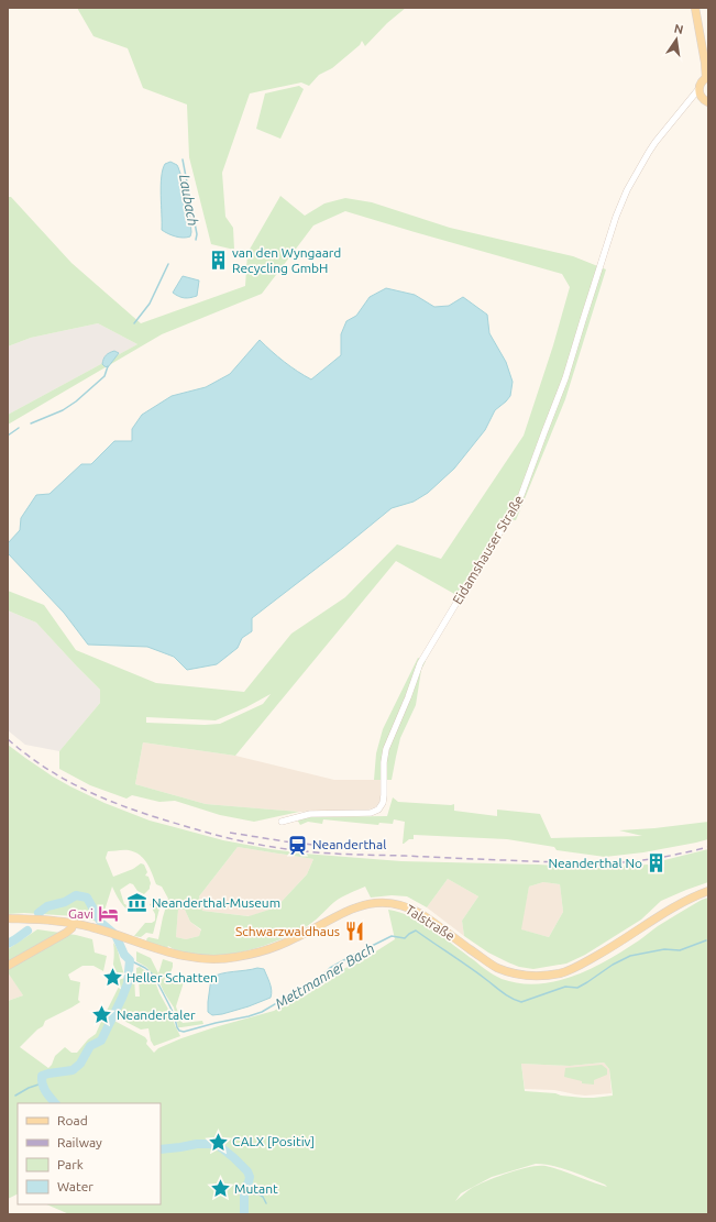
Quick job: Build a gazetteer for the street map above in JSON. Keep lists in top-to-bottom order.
{
  "streets": {
    "main road": ["Talstraße"],
    "street": ["Eidamshauser Straße"]
  },
  "water": ["Laubach", "Mettmanner Bach"],
  "places": {
    "building": ["van den Wyngaard Recycling GmbH", "Neanderthal No"],
    "station": ["Neanderthal"],
    "museum": ["Neanderthal-Museum"],
    "hotel": ["Gavi"],
    "restaurant": ["Schwarzwaldhaus"],
    "place": [
      "Heller Schatten",
      "Neandertaler",
      "CALX [Positiv]",
      "Mutant"
    ]
  },
  "legend": [
    "Road",
    "Railway",
    "Park",
    "Water"
  ],
  "north": "top"
}
